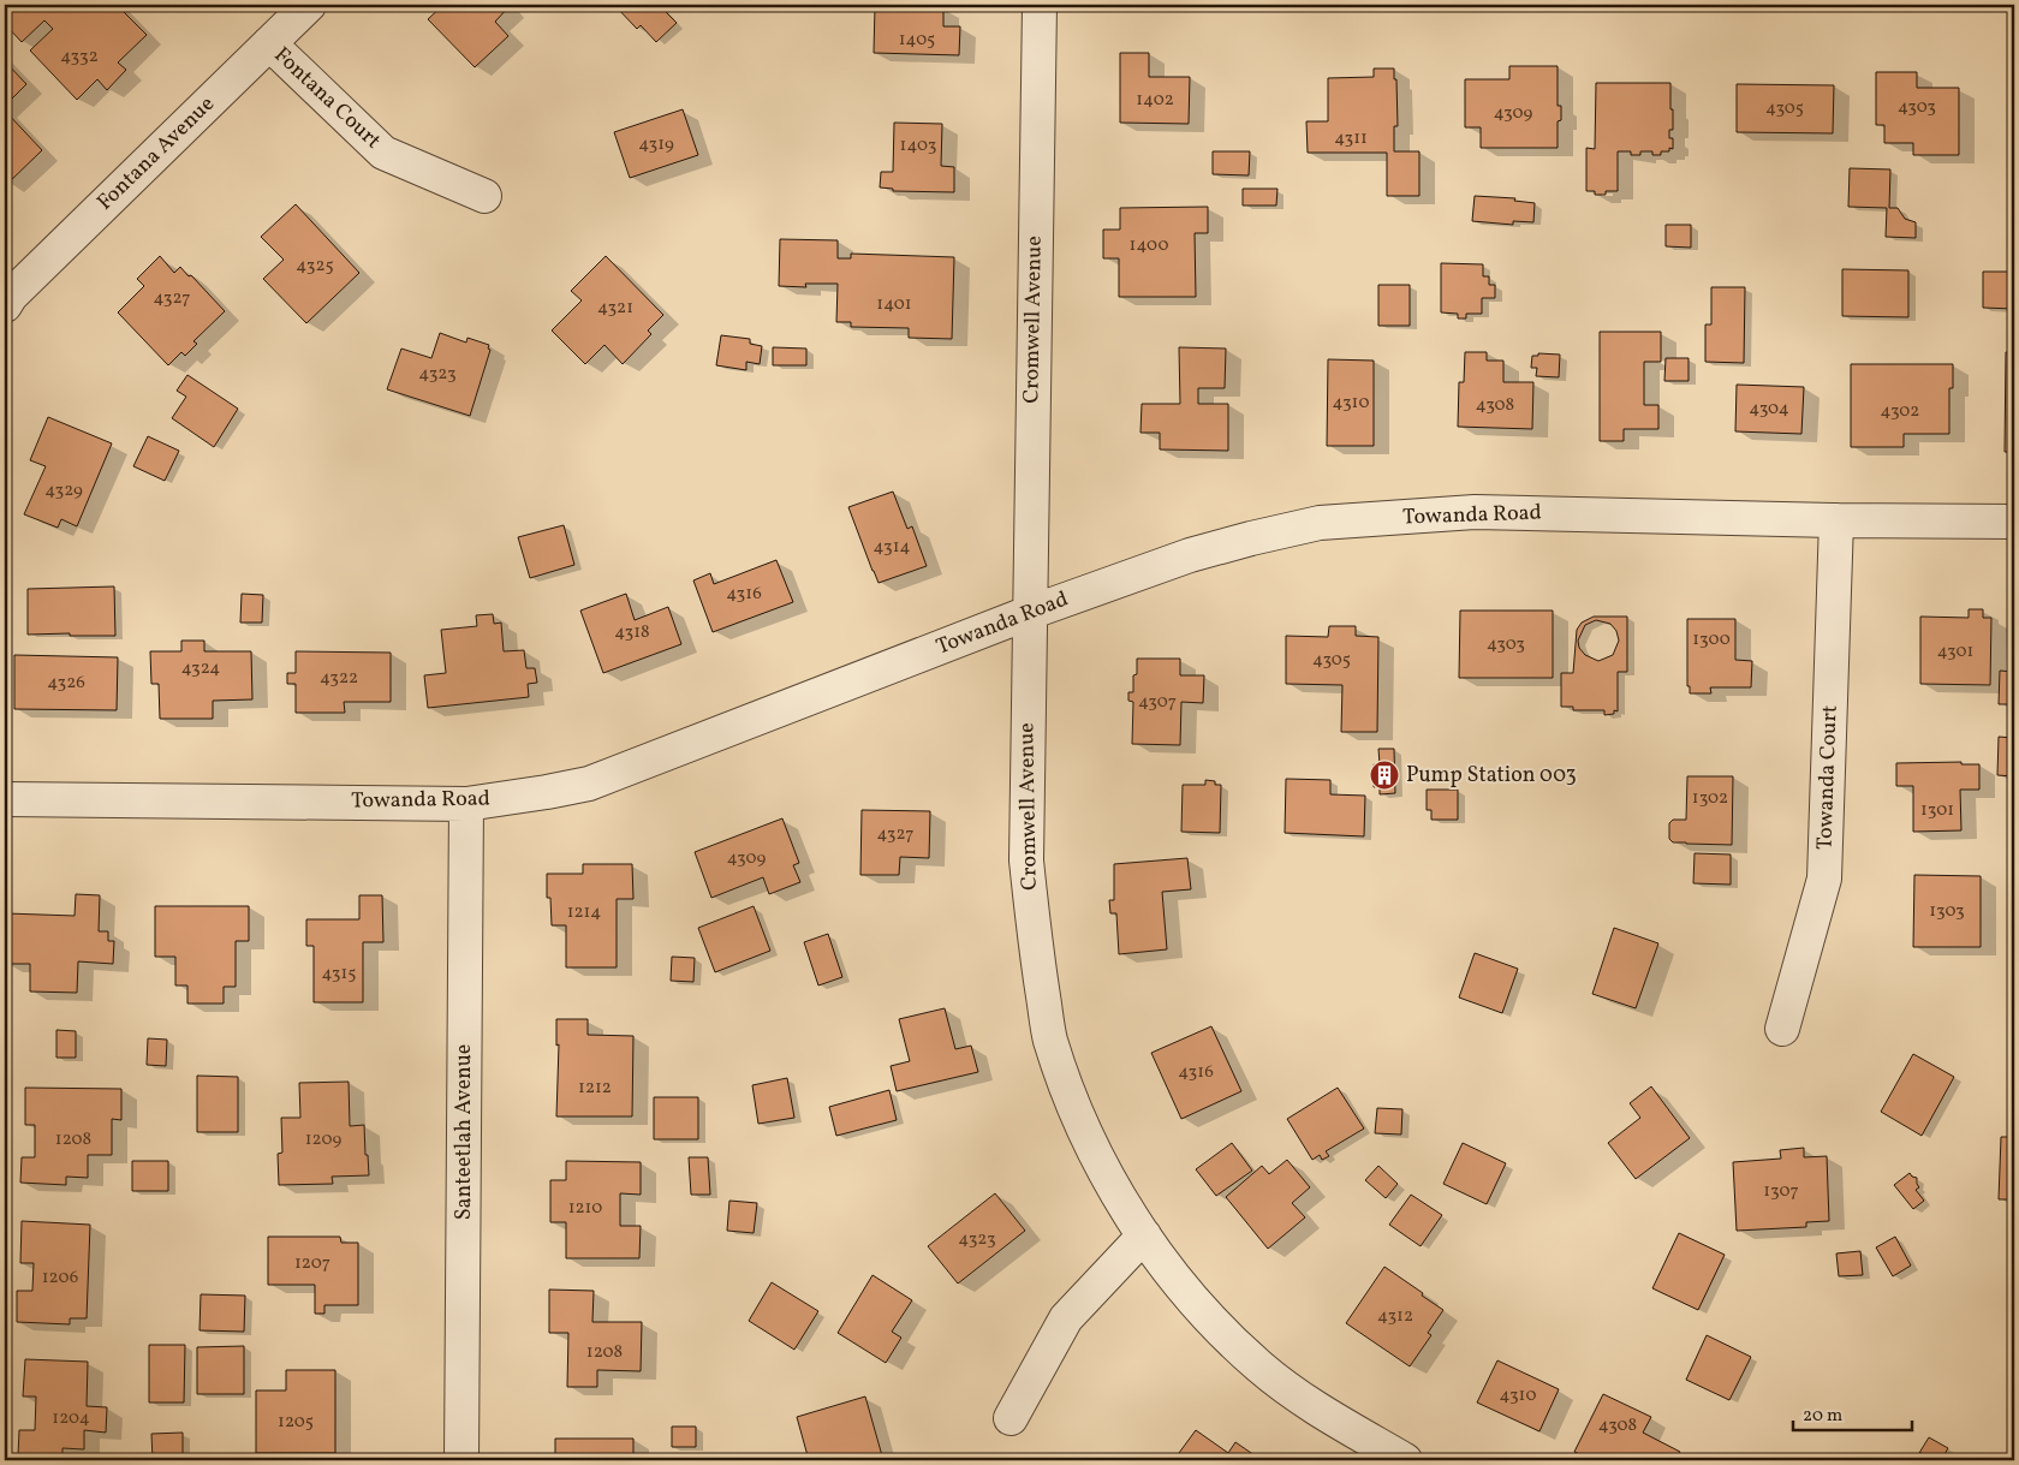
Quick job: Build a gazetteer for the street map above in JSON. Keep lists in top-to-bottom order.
{
  "streets": {
    "street": [
      "Fontana Court",
      "Fontana Avenue",
      "Cromwell Avenue",
      "Towanda Road",
      "Towanda Court",
      "Santeetlah Avenue"
    ]
  },
  "crossings": [
    ["Fontana Court", "Fontana Avenue"],
    ["Cromwell Avenue", "Towanda Road"],
    ["Towanda Road", "Towanda Court"],
    ["Towanda Road", "Santeetlah Avenue"]
  ],
  "places": {
    "building": ["Pump Station 003"]
  },
  "house_numbers": [
    "1405",
    "4332",
    "1402",
    "4303",
    "4305",
    "4309",
    "4311",
    "4319",
    "1403",
    "1400",
    "4325",
    "4327",
    "1401",
    "4321",
    "4323",
    "4310",
    "4308",
    "4304",
    "4302",
    "4329",
    "4314",
    "4316",
    "4318",
    "1300",
    "4303",
    "4301",
    "4305",
    "4324",
    "4322",
    "4326",
    "4307",
    "1302",
    "1301",
    "4327",
    "4309",
    "1303",
    "1214",
    "4315",
    "4316",
    "1212",
    "1208",
    "1209",
    "1307",
    "1210",
    "4323",
    "1207",
    "1206",
    "4312",
    "1208",
    "4310",
    "1204",
    "1205",
    "4308"
  ],
  "scale_bar": "20 m"
}
